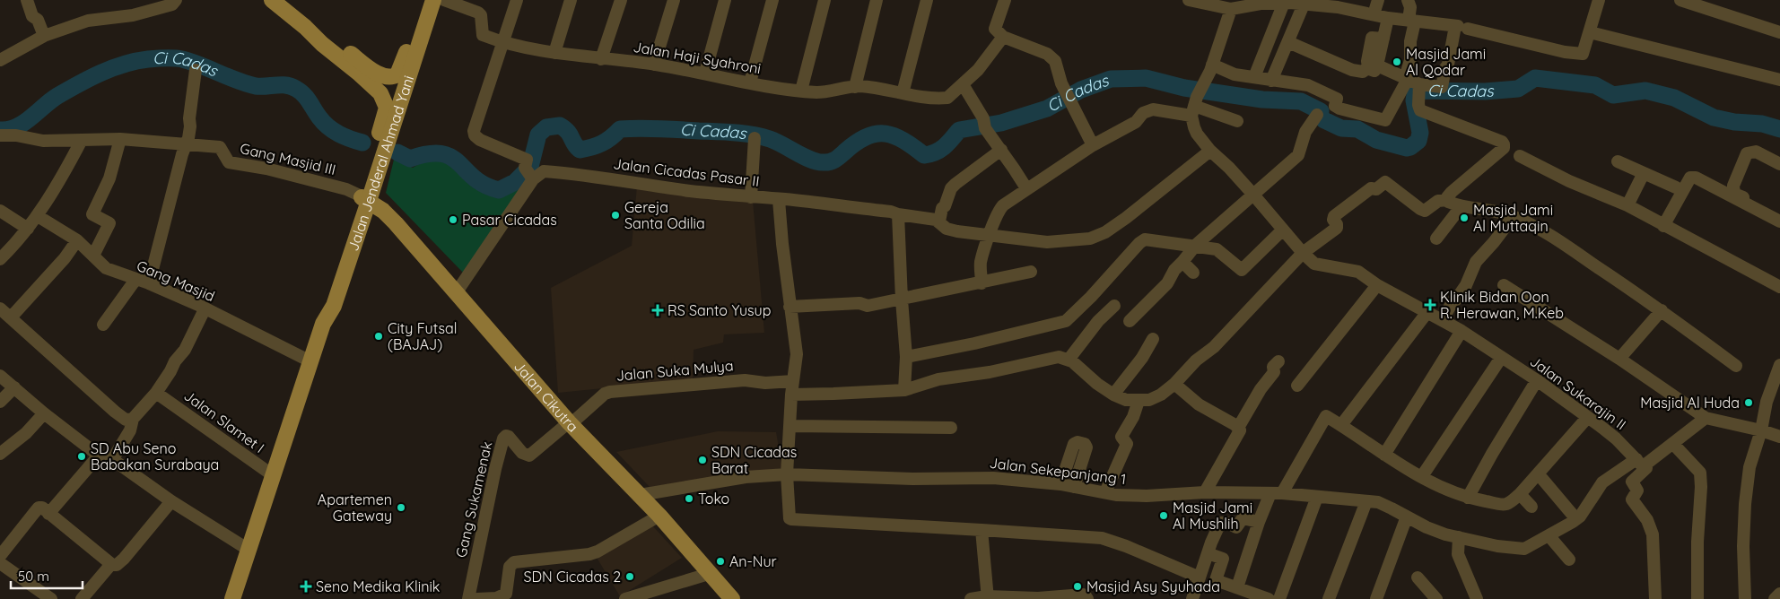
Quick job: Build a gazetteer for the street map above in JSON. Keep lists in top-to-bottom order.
{
  "streets": {
    "main road": ["Jalan Jenderal Ahmad Yani", "Jalan Cikutra"],
    "street": [
      "Jalan Haji Syahroni",
      "Gang Masjid III",
      "Jalan Cicadas Pasar II",
      "Gang Masjid",
      "Jalan Suka Mulya",
      "Jalan Sukarajin II",
      "Jalan Slamet I",
      "Jalan Sekepanjang 1",
      "Gang Sukamenak"
    ]
  },
  "crossings": [
    ["Gang Masjid III", "Jalan Jenderal Ahmad Yani"],
    ["Gang Masjid III", "Jalan Cikutra"],
    ["Jalan Jenderal Ahmad Yani", "Gang Masjid"],
    ["Jalan Jenderal Ahmad Yani", "Jalan Cikutra"],
    ["Jalan Jenderal Ahmad Yani", "Jalan Slamet I"],
    ["Jalan Cicadas Pasar II", "Jalan Sukarajin II"],
    ["Jalan Suka Mulya", "Jalan Cikutra"],
    ["Jalan Suka Mulya", "Gang Sukamenak"],
    ["Jalan Cikutra", "Jalan Sekepanjang 1"],
    ["Jalan Cikutra", "Gang Sukamenak"]
  ],
  "water": ["Ci Cadas"],
  "places": {
    "other": [
      "Masjid Jami Al Qodar",
      "Gereja Santa Odilia",
      "Masjid Jami Al Muttaqin",
      "Pasar Cicadas",
      "City Futsal (BAJAJ)",
      "Masjid Al Huda",
      "SD Abu Seno Babakan Surabaya",
      "SDN Cicadas Barat",
      "Toko",
      "Apartemen Gateway",
      "Masjid Jami Al Mushlih",
      "An-Nur",
      "SDN Cicadas 2",
      "Masjid Asy Syuhada"
    ],
    "health": ["Klinik Bidan Oon R. Herawan, M.Keb", "RS Santo Yusup", "Seno Medika Klinik"]
  },
  "scale_bar": "50 m"
}
